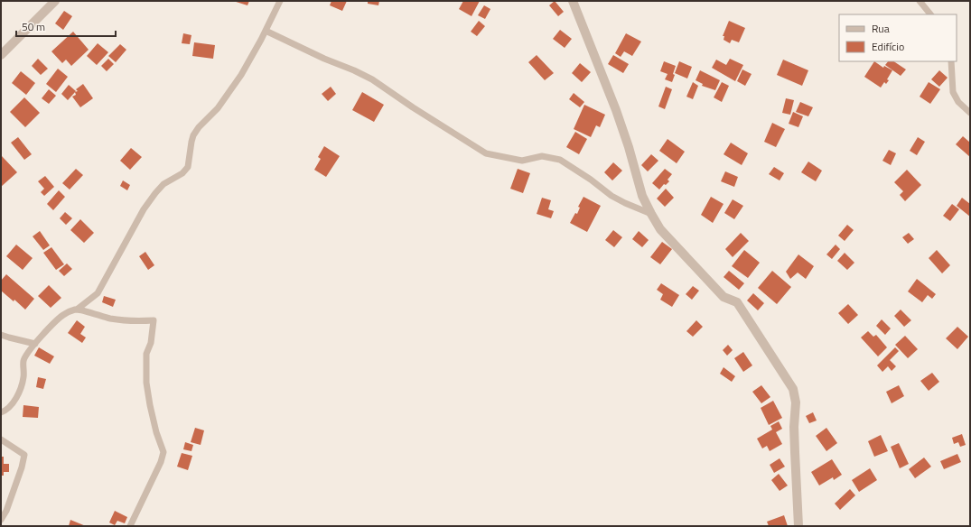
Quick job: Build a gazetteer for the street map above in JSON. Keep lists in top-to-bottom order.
{
  "legend": ["Rua", "Edifício"],
  "scale_bar": "50 m"
}
